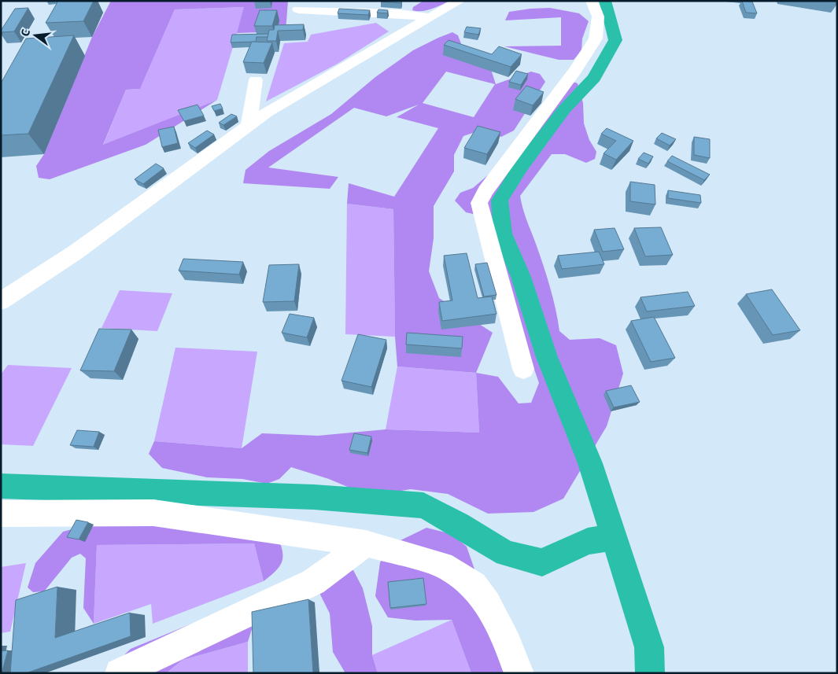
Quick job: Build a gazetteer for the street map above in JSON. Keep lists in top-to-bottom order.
{
  "north": "left"
}
